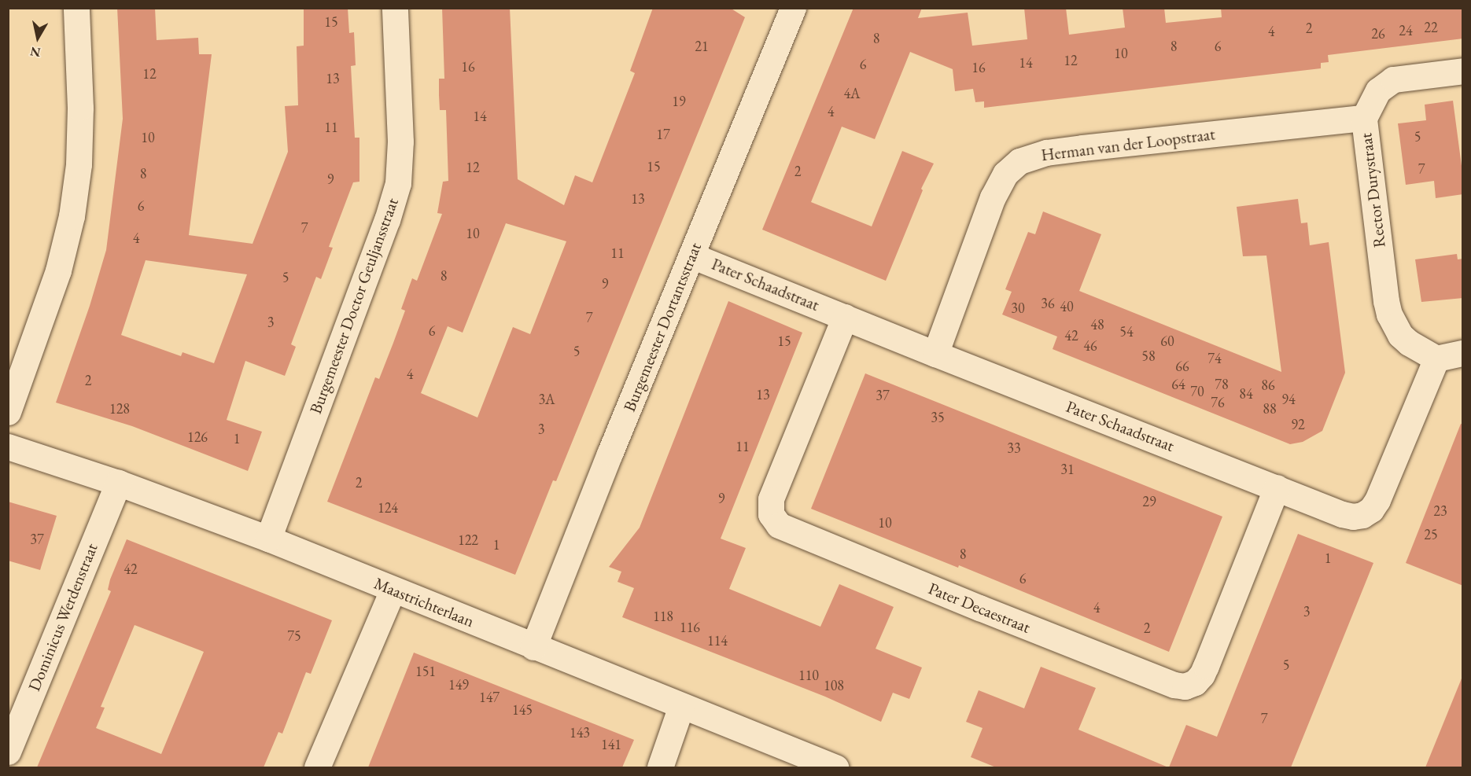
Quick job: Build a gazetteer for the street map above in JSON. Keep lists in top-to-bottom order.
{
  "streets": {
    "street": [
      "Herman van der Loopstraat",
      "Rector Durystraat",
      "Pater Schaadstraat",
      "Burgemeester Doctor Geuljansstraat",
      "Burgemeester Dortantsstraat",
      "Maastrichterlaan",
      "Pater Decaestraat",
      "Dominicus Werdenstraat"
    ]
  },
  "crossings": [
    ["Herman van der Loopstraat", "Rector Durystraat"],
    ["Herman van der Loopstraat", "Pater Schaadstraat"],
    ["Rector Durystraat", "Pater Schaadstraat"],
    ["Pater Schaadstraat", "Burgemeester Dortantsstraat"],
    ["Pater Schaadstraat", "Pater Decaestraat"],
    ["Burgemeester Doctor Geuljansstraat", "Maastrichterlaan"],
    ["Burgemeester Dortantsstraat", "Maastrichterlaan"],
    ["Maastrichterlaan", "Dominicus Werdenstraat"]
  ],
  "house_numbers": [
    "15",
    "22",
    "2",
    "24",
    "4",
    "26",
    "8",
    "21",
    "8",
    "6",
    "10",
    "12",
    "14",
    "6",
    "16",
    "16",
    "12",
    "13",
    "4A",
    "19",
    "4",
    "14",
    "11",
    "17",
    "5",
    "10",
    "15",
    "12",
    "7",
    "2",
    "8",
    "9",
    "13",
    "6",
    "7",
    "10",
    "4",
    "11",
    "8",
    "5",
    "9",
    "36",
    "40",
    "30",
    "7",
    "3",
    "48",
    "6",
    "54",
    "42",
    "15",
    "60",
    "46",
    "5",
    "58",
    "74",
    "66",
    "4",
    "2",
    "64",
    "78",
    "86",
    "70",
    "84",
    "13",
    "37",
    "3A",
    "94",
    "76",
    "128",
    "88",
    "35",
    "92",
    "3",
    "126",
    "1",
    "11",
    "33",
    "31",
    "2",
    "9",
    "29",
    "124",
    "23",
    "10",
    "25",
    "37",
    "122",
    "1",
    "8",
    "1",
    "42",
    "6",
    "4",
    "3",
    "118",
    "116",
    "2",
    "75",
    "114",
    "5",
    "151",
    "110",
    "149",
    "108",
    "147",
    "145",
    "7",
    "143",
    "141"
  ],
  "north": "bottom"
}
